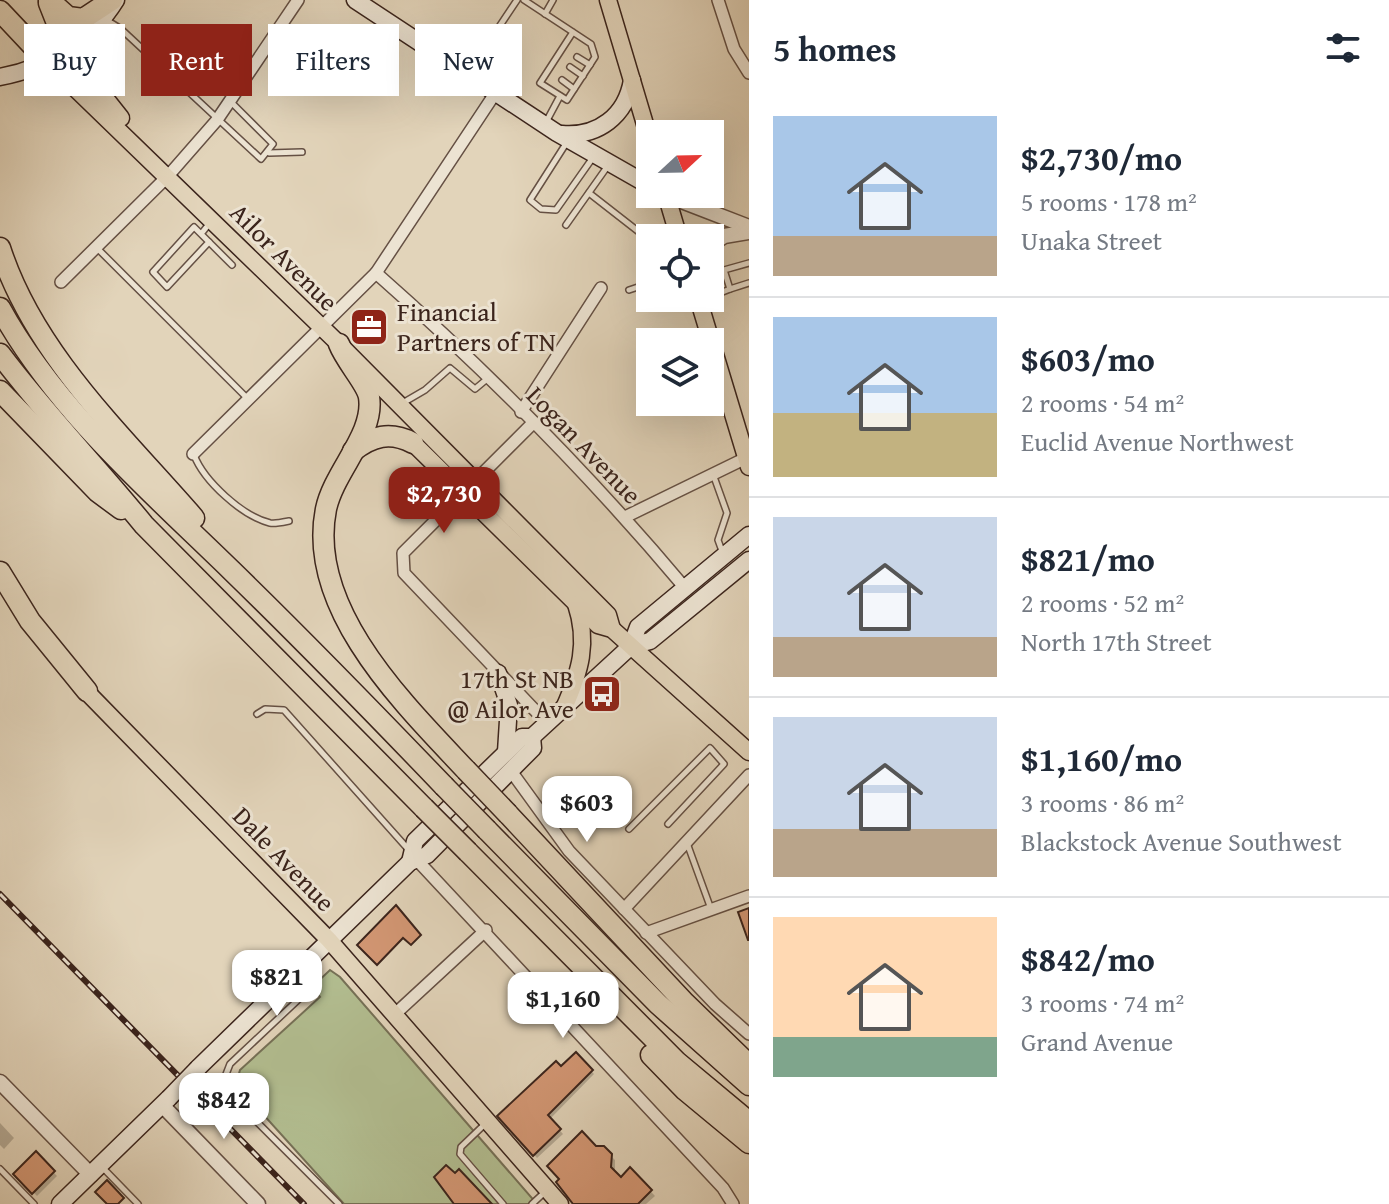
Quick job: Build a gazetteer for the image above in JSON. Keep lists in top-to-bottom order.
{
  "streets": {
    "main road": ["Ailor Avenue", "Dale Avenue"],
    "street": ["Logan Avenue"]
  },
  "places": {
    "office": ["Financial Partners of TN"],
    "bus stop": ["17th St NB @ Ailor Ave"]
  },
  "north": "right",
  "page": {
    "heading": "5 homes",
    "chip": [
      "Buy",
      "Rent",
      "Filters",
      "New"
    ],
    "list": [
      {
        "name": "$2,730/mo",
        "note": "5 rooms · 178 m² · Unaka Street"
      },
      {
        "name": "$603/mo",
        "note": "2 rooms · 54 m² · Euclid Avenue Northwest"
      },
      {
        "name": "$821/mo",
        "note": "2 rooms · 52 m² · North 17th Street"
      },
      {
        "name": "$1,160/mo",
        "note": "3 rooms · 86 m² · Blackstock Avenue Southwest"
      },
      {
        "name": "$842/mo",
        "note": "3 rooms · 74 m² · Grand Avenue"
      }
    ],
    "price": [
      "$2,730",
      "$603",
      "$821",
      "$1,160",
      "$842"
    ]
  }
}
